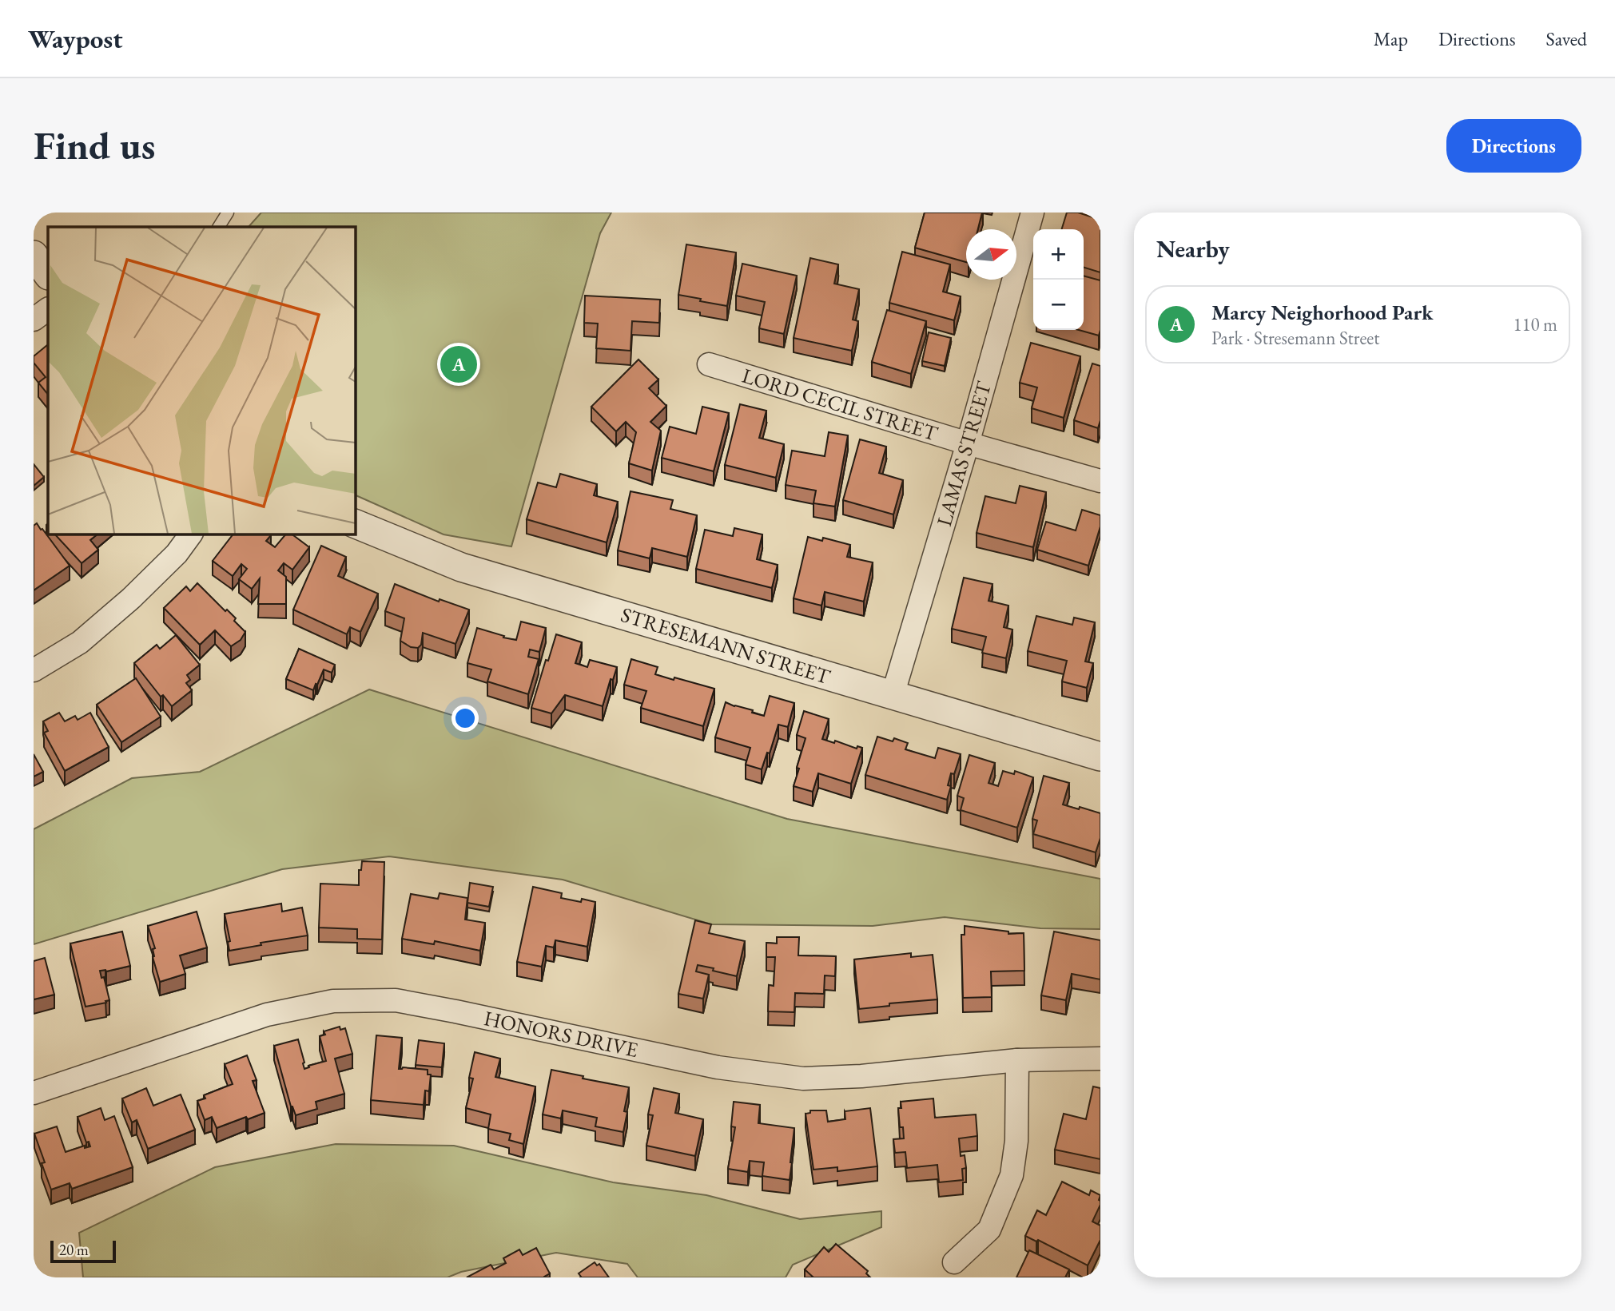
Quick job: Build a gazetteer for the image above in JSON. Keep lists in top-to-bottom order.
{
  "streets": {
    "street": [
      "LORD CECIL STREET",
      "LAMAS STREET",
      "STRESEMANN STREET",
      "HONORS DRIVE"
    ]
  },
  "crossings": [
    ["LORD CECIL STREET", "LAMAS STREET"],
    ["LAMAS STREET", "STRESEMANN STREET"]
  ],
  "scale_bar": "20 m",
  "north": "right",
  "page": {
    "header": "Waypost",
    "nav": ["Map", "Directions", "Saved"],
    "buttons": "Directions",
    "title": "Find us",
    "heading": "Nearby",
    "map_buttons": ["+", "−"],
    "list": [
      {
        "mark": "A",
        "name": "Marcy Neighorhood Park",
        "note": "Park · Stresemann Street",
        "value": "110 m"
      }
    ],
    "pins": "A",
    "scale": "20 m"
  }
}
